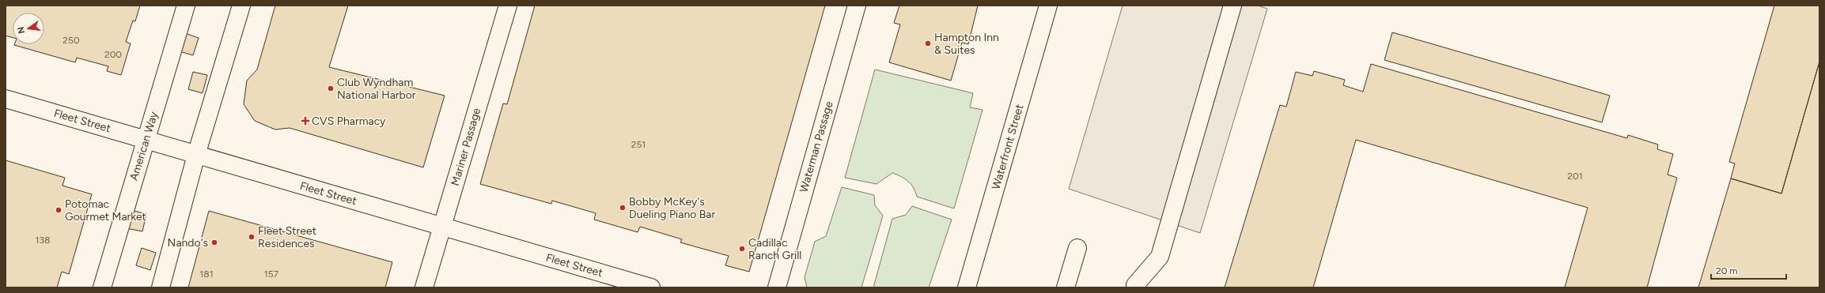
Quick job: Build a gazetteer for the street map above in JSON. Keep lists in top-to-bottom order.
{
  "streets": {
    "street": [
      "Fleet Street",
      "American Way",
      "Mariner Passage",
      "Waterman Passage",
      "Waterfront Street"
    ]
  },
  "crossings": [
    ["Fleet Street", "American Way"],
    ["Fleet Street", "Mariner Passage"]
  ],
  "places": {
    "other": [
      "Hampton Inn & Suites",
      "Club Wyndham National Harbor",
      "Bobby McKey's Dueling Piano Bar",
      "Potomac Gourmet Market",
      "Fleet Street Residences",
      "Nando's",
      "Cadillac Ranch Grill"
    ],
    "health": ["CVS Pharmacy"]
  },
  "house_numbers": [
    "250",
    "200",
    "251",
    "201",
    "138",
    "181",
    "157"
  ],
  "scale_bar": "20 m",
  "north": "left"
}
